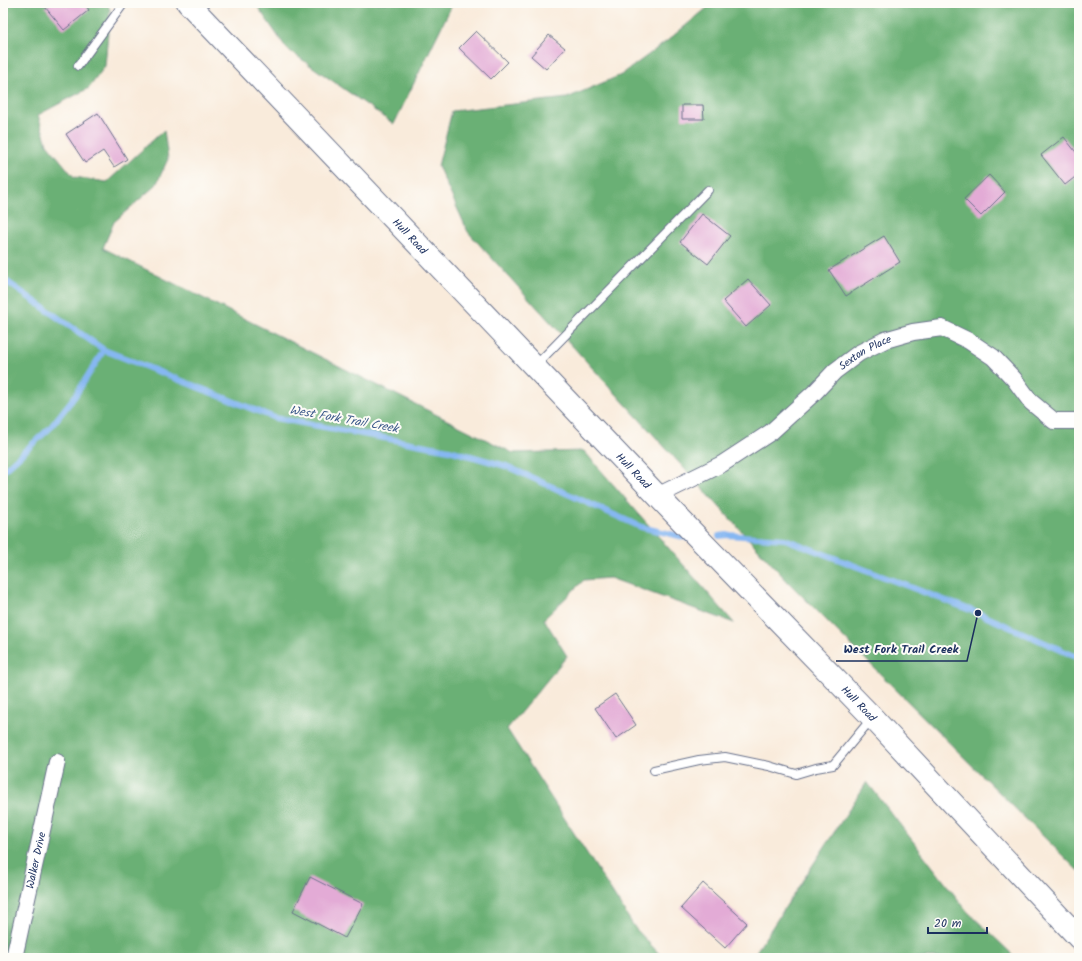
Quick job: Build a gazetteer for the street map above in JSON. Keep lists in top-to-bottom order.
{
  "streets": {
    "main road": ["Hull Road"],
    "street": ["Sexton Place", "Walker Drive"]
  },
  "crossings": [
    ["Hull Road", "Sexton Place"]
  ],
  "water": ["West Fork Trail Creek"],
  "places": ["West Fork Trail Creek"],
  "scale_bar": "20 m"
}
